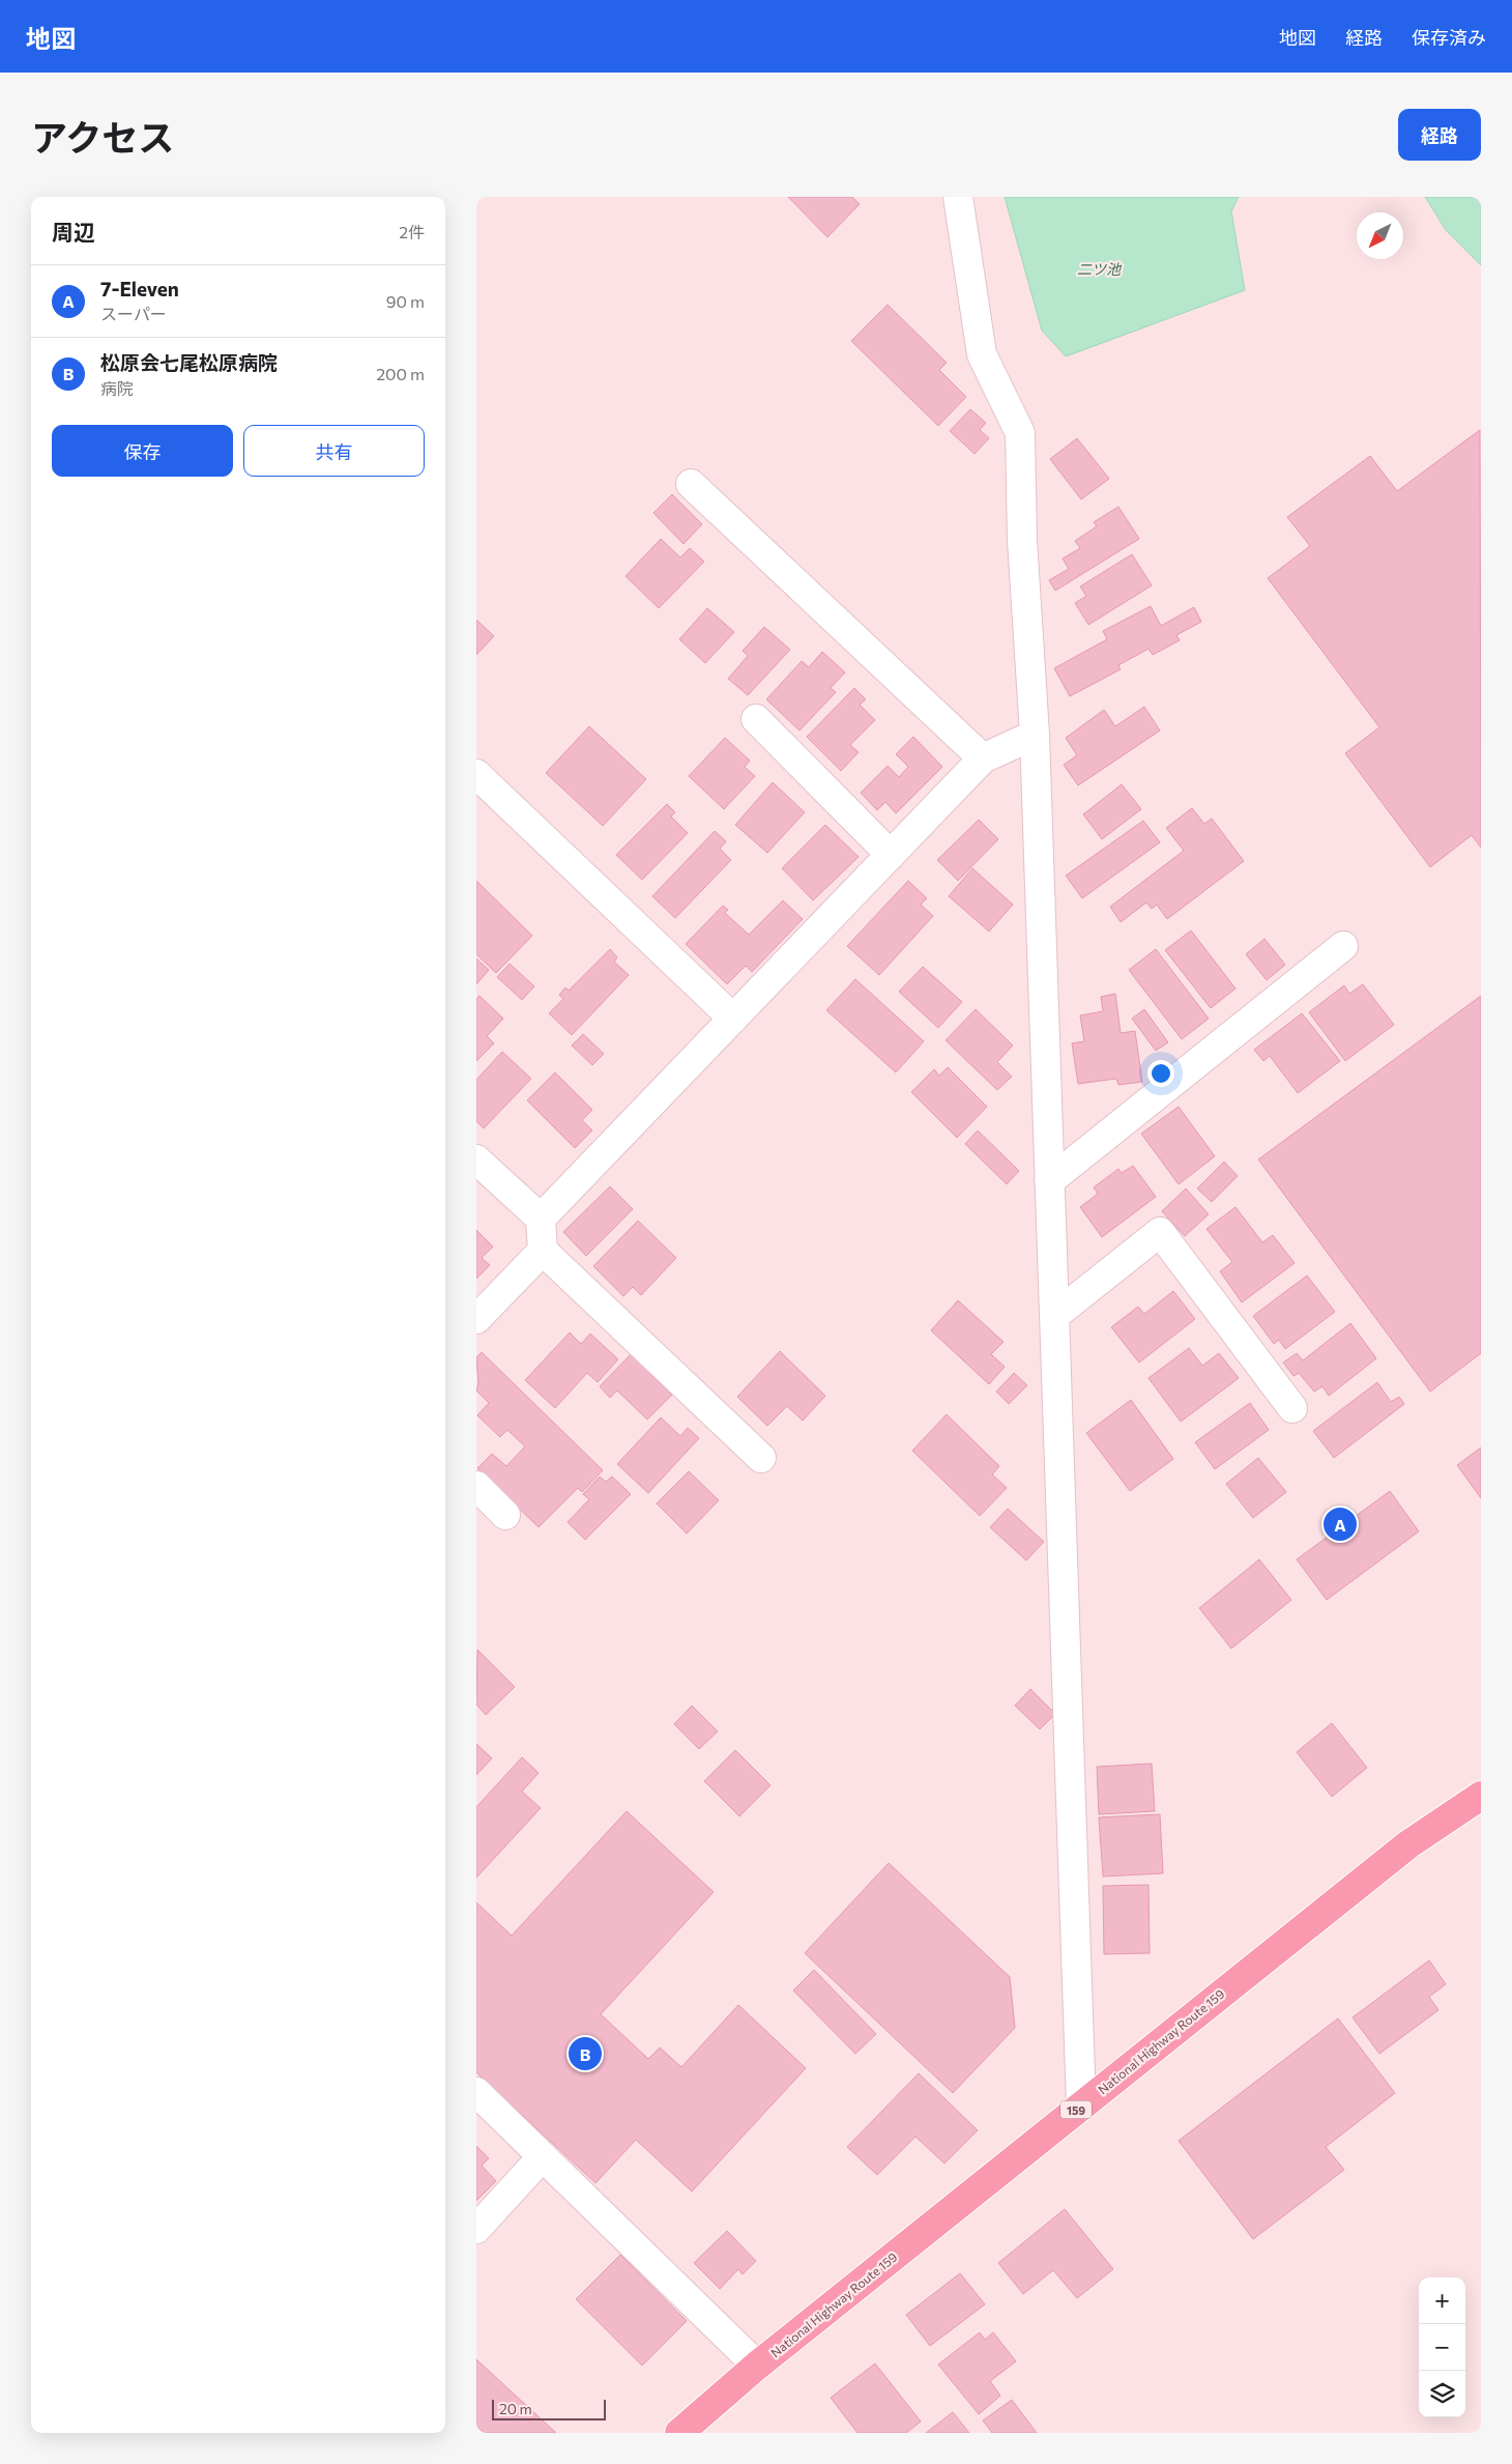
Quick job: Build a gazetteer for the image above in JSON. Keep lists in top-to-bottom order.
{
  "streets": {
    "highway": ["National Highway Route 159", "159"]
  },
  "water": ["二ツ池"],
  "scale_bar": "20 m",
  "north": "bottom left",
  "page": {
    "header": "地図",
    "nav": ["地図", "経路", "保存済み"],
    "title": "アクセス",
    "buttons": [
      "経路",
      ["保存", "共有"]
    ],
    "heading": ["周辺", "2件"],
    "list": [
      {
        "mark": "A",
        "name": "7-Eleven",
        "note": "スーパー",
        "value": "90 m"
      },
      {
        "mark": "B",
        "name": "松原会七尾松原病院",
        "note": "病院",
        "value": "200 m"
      }
    ],
    "pins": ["A", "B"],
    "map_buttons": ["+", "−"],
    "scale": "20 m"
  }
}
